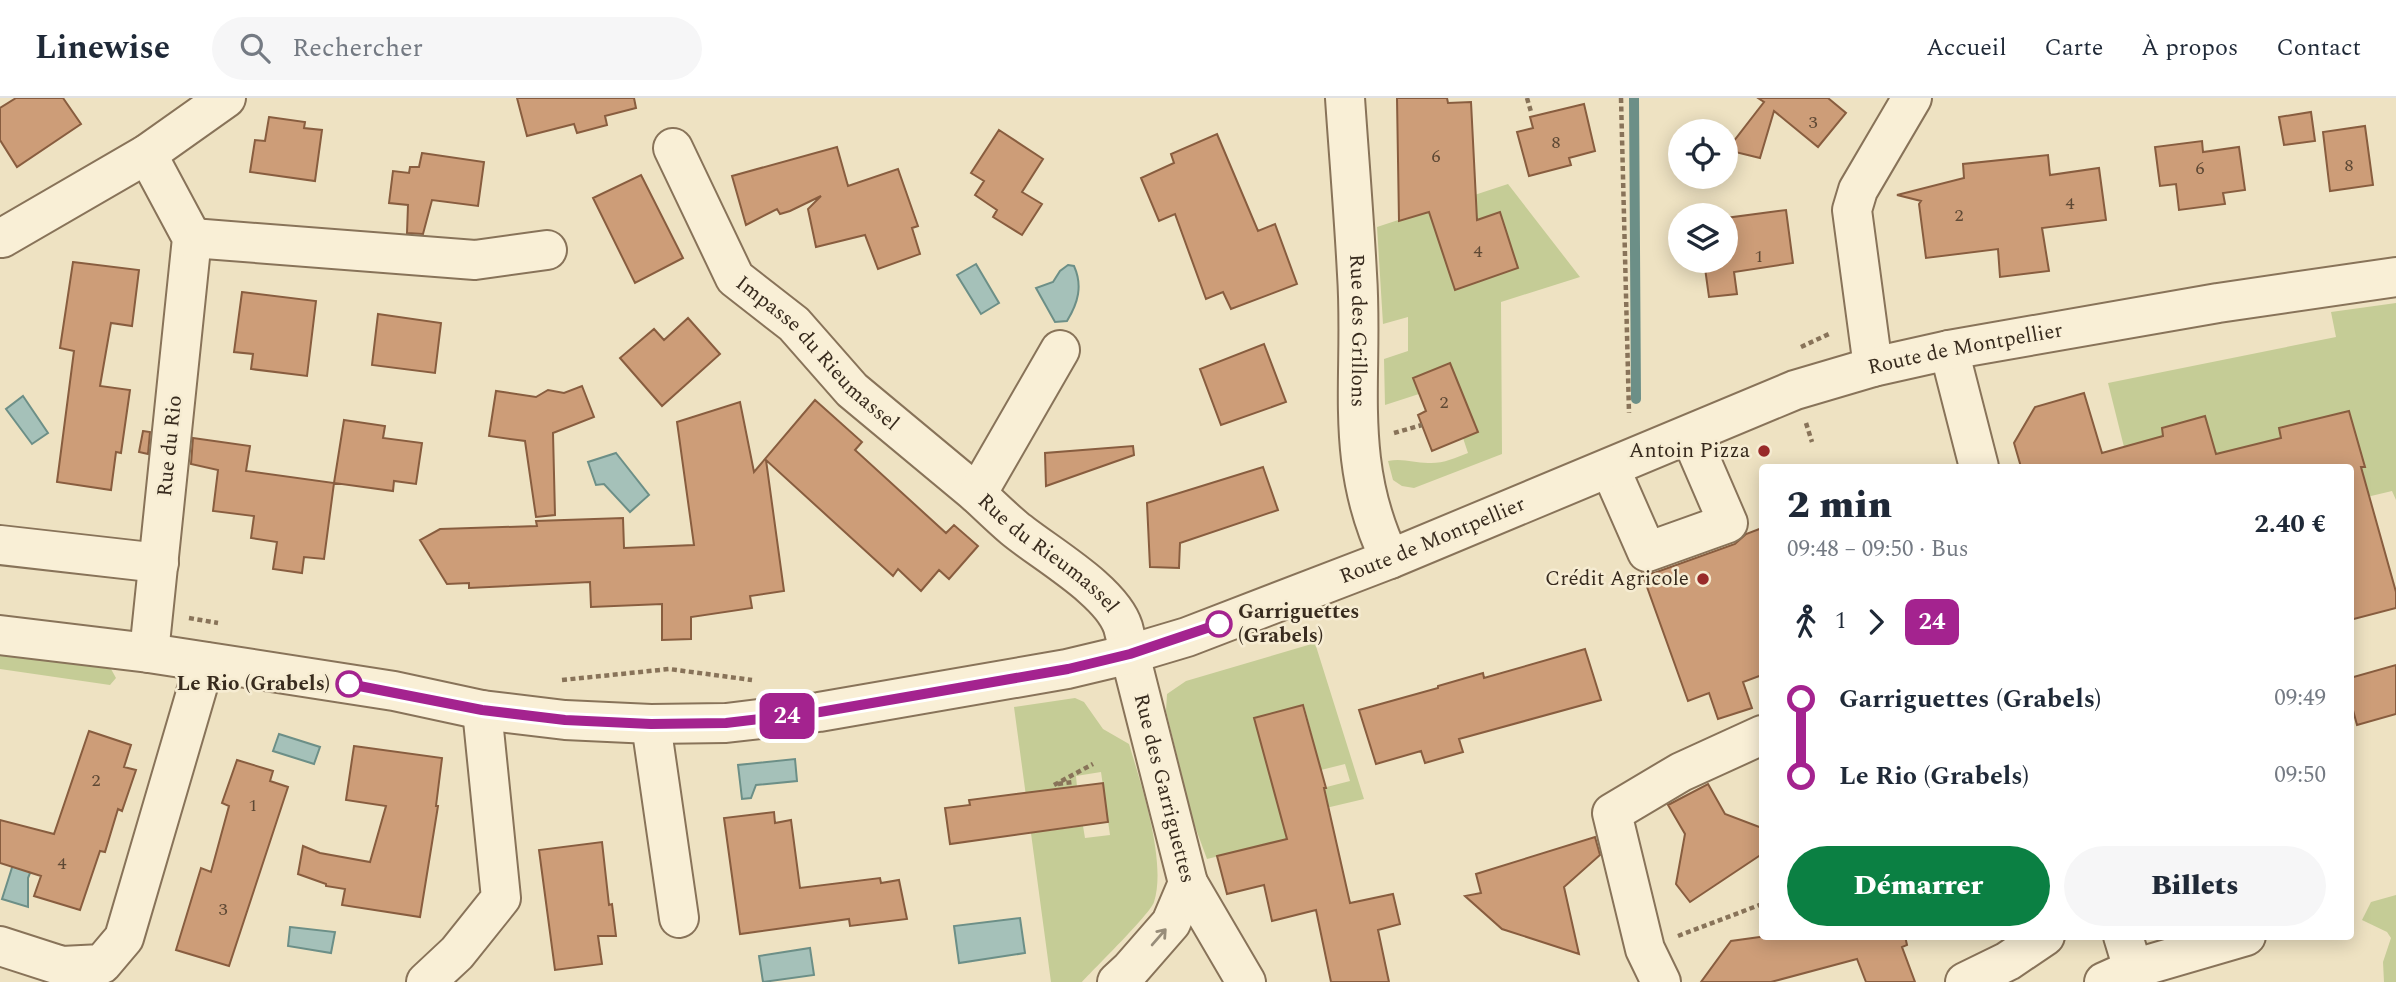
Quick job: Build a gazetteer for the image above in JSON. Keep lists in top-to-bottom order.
{
  "streets": {
    "street": [
      "Rue des Grillons",
      "Route de Montpellier",
      "Impasse du Rieumassel",
      "Rue du Rio",
      "Rue du Rieumassel",
      "Rue des Garriguettes"
    ]
  },
  "crossings": [
    ["Rue des Grillons", "Route de Montpellier"],
    ["Route de Montpellier", "Rue du Rio"],
    ["Route de Montpellier", "Rue du Rieumassel"],
    ["Route de Montpellier", "Rue des Garriguettes"],
    ["Impasse du Rieumassel", "Rue du Rieumassel"],
    ["Rue du Rieumassel", "Rue des Garriguettes"]
  ],
  "places": [
    "Antoin Pizza",
    "Crédit Agricole",
    "Garriguettes (Grabels)",
    "Le Rio (Grabels)"
  ],
  "lines": ["bus line 24"],
  "house_numbers": [
    "3",
    "8",
    "6",
    "8",
    "6",
    "4",
    "2",
    "4",
    "1",
    "2",
    "2",
    "1",
    "4",
    "3"
  ],
  "page": {
    "header": "Linewise",
    "search": "Rechercher",
    "nav": [
      "Accueil",
      "Carte",
      "À propos",
      "Contact"
    ],
    "on_map": "24",
    "heading": ["2 min", "09:48 – 09:50 · Bus", "2.40 €"],
    "legs": ["1", "24"],
    "list": [
      {
        "name": "Garriguettes (Grabels)",
        "value": "09:49"
      },
      {
        "name": "Le Rio (Grabels)",
        "value": "09:50"
      }
    ],
    "buttons": ["Démarrer", "Billets"]
  }
}
